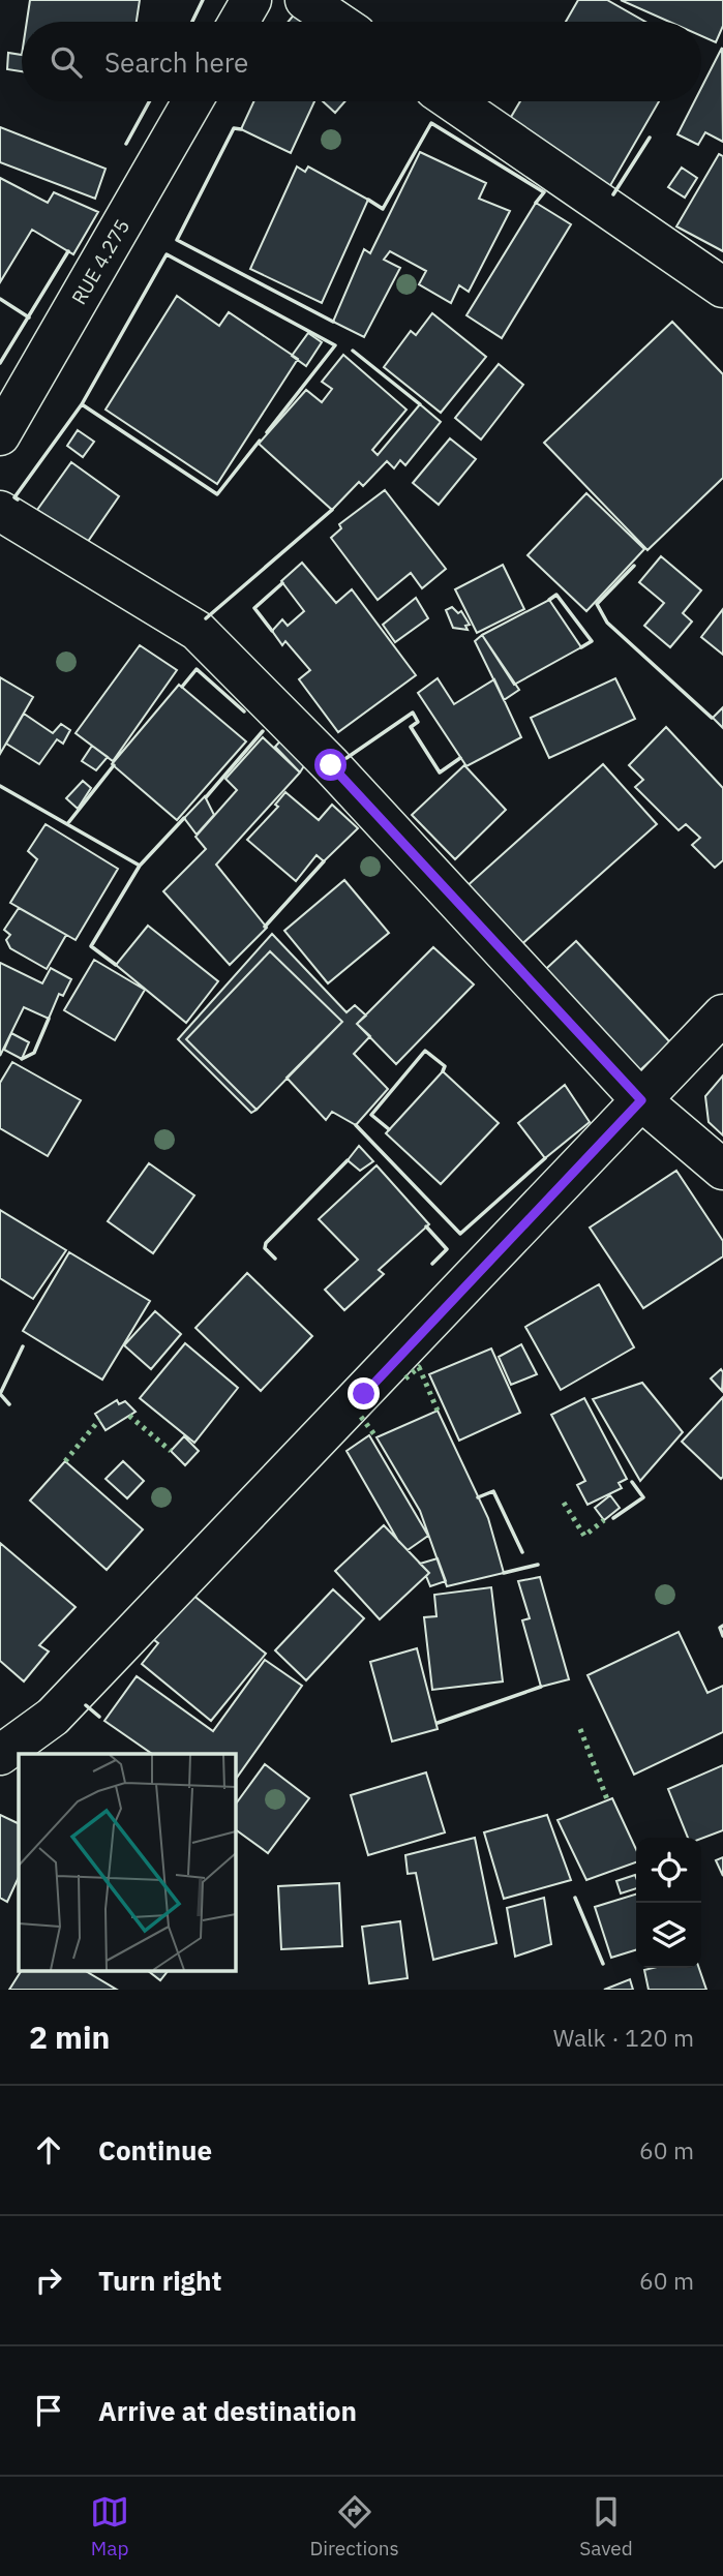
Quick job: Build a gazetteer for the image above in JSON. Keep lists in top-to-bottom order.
{
  "streets": {
    "street": ["RUE 4.275"]
  },
  "page": {
    "search": "Search here",
    "heading": ["2 min", "Walk · 120 m"],
    "list": [
      ["Continue", "60 m"],
      ["Turn right", "60 m"],
      "Arrive at destination"
    ],
    "nav": ["Map", "Directions", "Saved"]
  }
}
